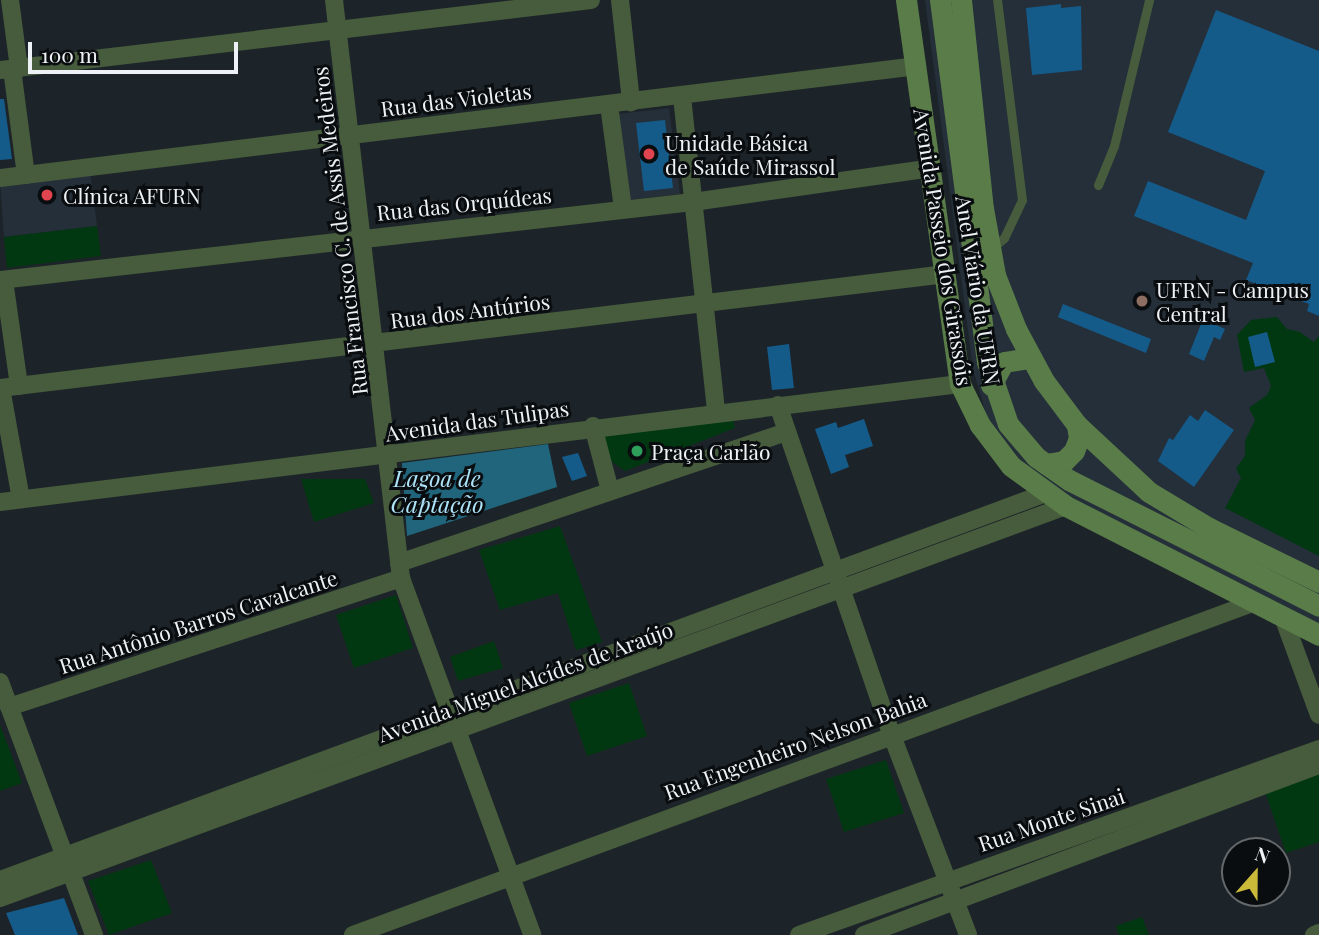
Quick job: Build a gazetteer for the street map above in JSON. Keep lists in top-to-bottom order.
{
  "streets": {
    "main road": ["Avenida Passeio dos Girassóis", "Anel Viário da UFRN"],
    "street": [
      "Rua das Violetas",
      "Rua das Orquídeas",
      "Rua Francisco C. de Assis Medeiros",
      "Rua dos Antúrios",
      "Avenida das Tulipas",
      "Rua Antônio Barros Cavalcante",
      "Avenida Miguel Alcídes de Araújo",
      "Rua Engenheiro Nelson Bahia",
      "Rua Monte Sinai"
    ]
  },
  "crossings": [
    ["Rua das Violetas", "Rua Francisco C. de Assis Medeiros"],
    ["Rua das Violetas", "Avenida Passeio dos Girassóis"],
    ["Rua das Orquídeas", "Rua Francisco C. de Assis Medeiros"],
    ["Rua das Orquídeas", "Avenida Passeio dos Girassóis"],
    ["Rua Francisco C. de Assis Medeiros", "Rua dos Antúrios"],
    ["Rua Francisco C. de Assis Medeiros", "Avenida das Tulipas"],
    ["Rua Francisco C. de Assis Medeiros", "Rua Antônio Barros Cavalcante"],
    ["Rua Francisco C. de Assis Medeiros", "Avenida Miguel Alcídes de Araújo"],
    ["Rua Francisco C. de Assis Medeiros", "Rua Engenheiro Nelson Bahia"],
    ["Avenida Passeio dos Girassóis", "Rua dos Antúrios"],
    ["Avenida Passeio dos Girassóis", "Avenida das Tulipas"],
    ["Avenida Passeio dos Girassóis", "Avenida Miguel Alcídes de Araújo"],
    ["Avenida Passeio dos Girassóis", "Rua Engenheiro Nelson Bahia"]
  ],
  "water": ["Lagoa de Captação"],
  "places": [
    "Unidade Básica de Saúde Mirassol",
    "Clínica AFURN",
    "UFRN - Campus Central",
    "Praça Carlão"
  ],
  "scale_bar": "100 m",
  "north": "top"
}
